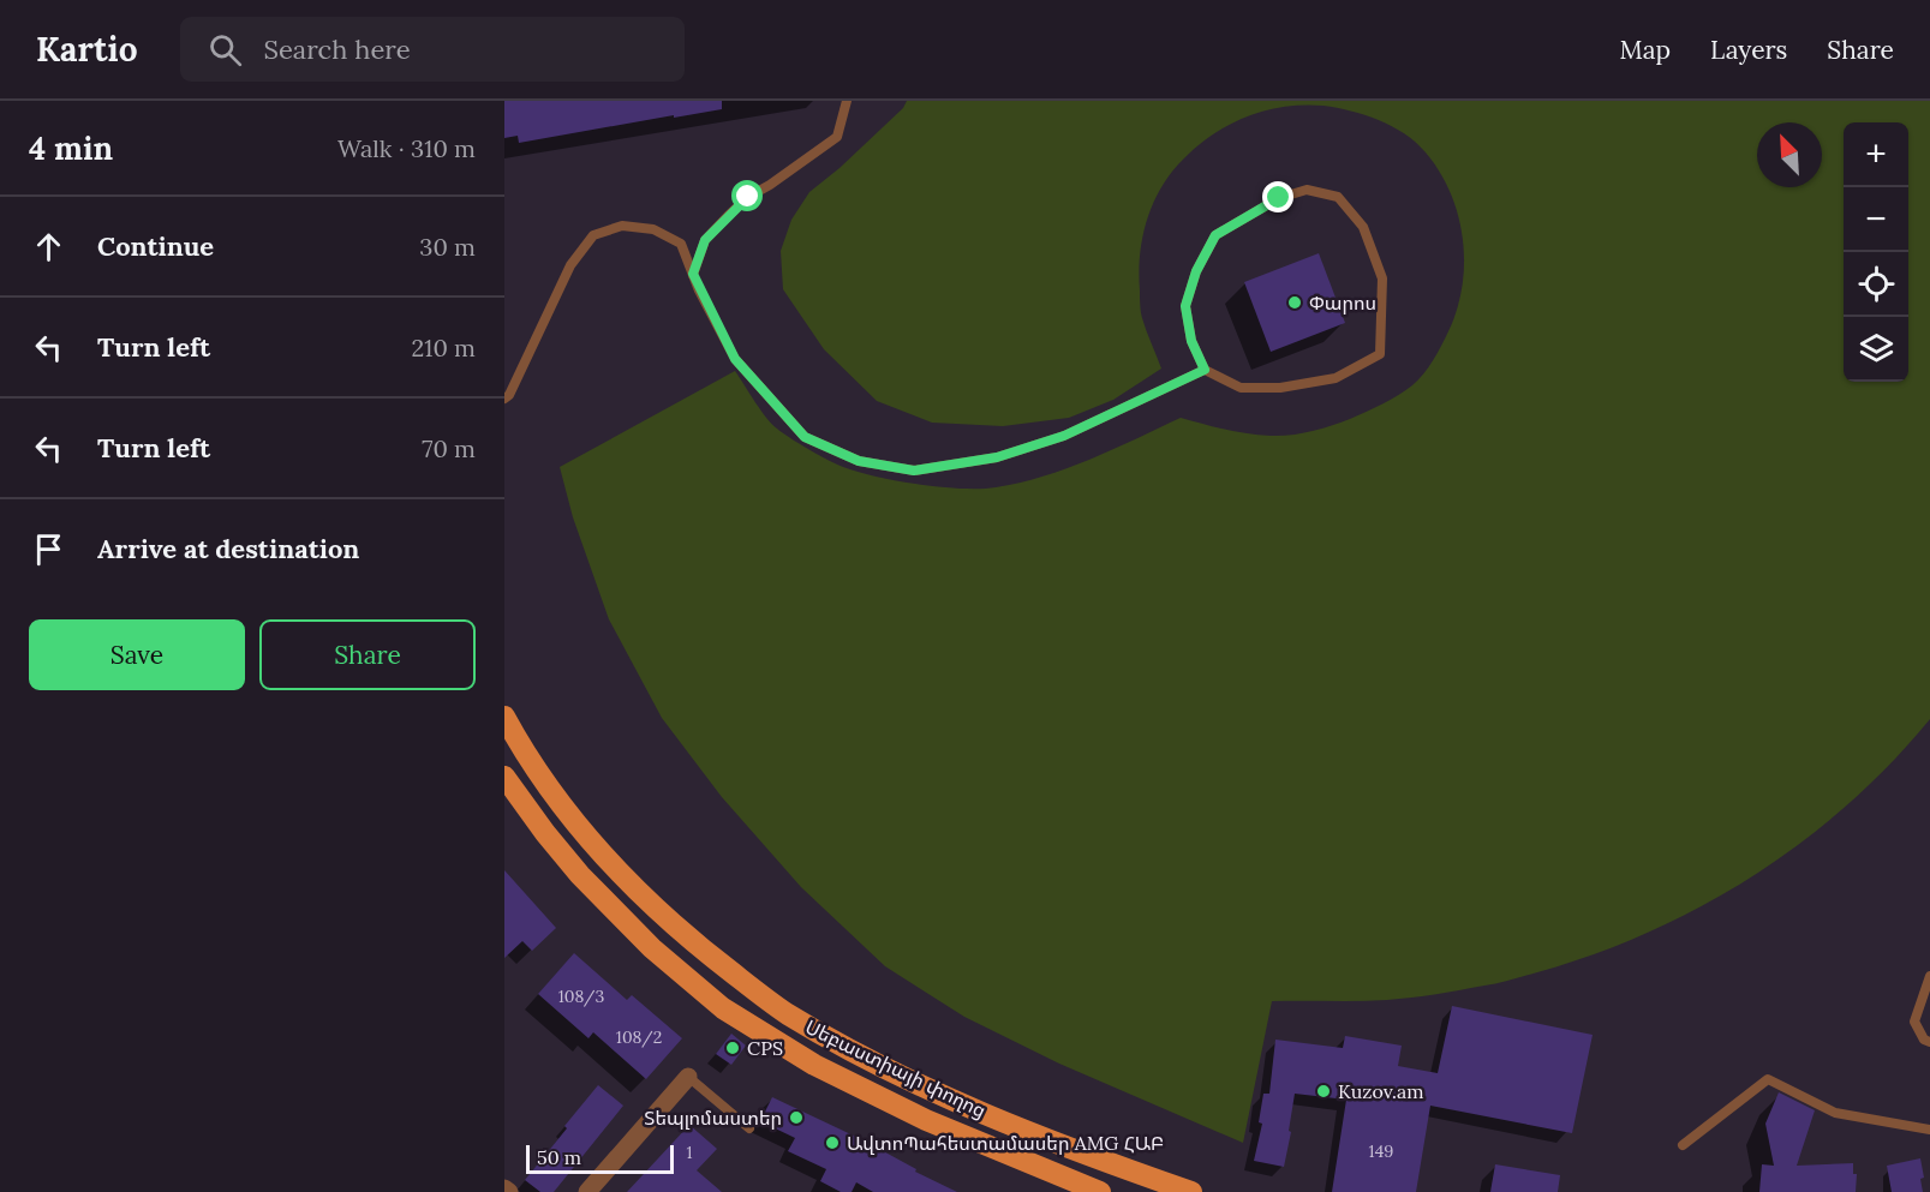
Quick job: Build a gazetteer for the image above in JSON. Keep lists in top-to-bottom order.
{
  "streets": {
    "main road": ["Սեբաստիայի փողոց"]
  },
  "places": [
    "Փարոս",
    "CPS",
    "Kuzov.am",
    "Տեպլոմաստեր",
    "ԱվտոՊահեստամասեր AMG ՀԱԲ"
  ],
  "house_numbers": [
    "108/3",
    "108/2",
    "149",
    "1"
  ],
  "scale_bar": "50 m",
  "north": "top left",
  "page": {
    "header": "Kartio",
    "search": "Search here",
    "nav": ["Map", "Layers", "Share"],
    "heading": ["4 min", "Walk · 310 m"],
    "map_buttons": ["+", "−"],
    "list": [
      ["Continue", "30 m"],
      ["Turn left", "210 m"],
      ["Turn left", "70 m"],
      "Arrive at destination"
    ],
    "buttons": ["Save", "Share"],
    "scale": "50 m"
  }
}
